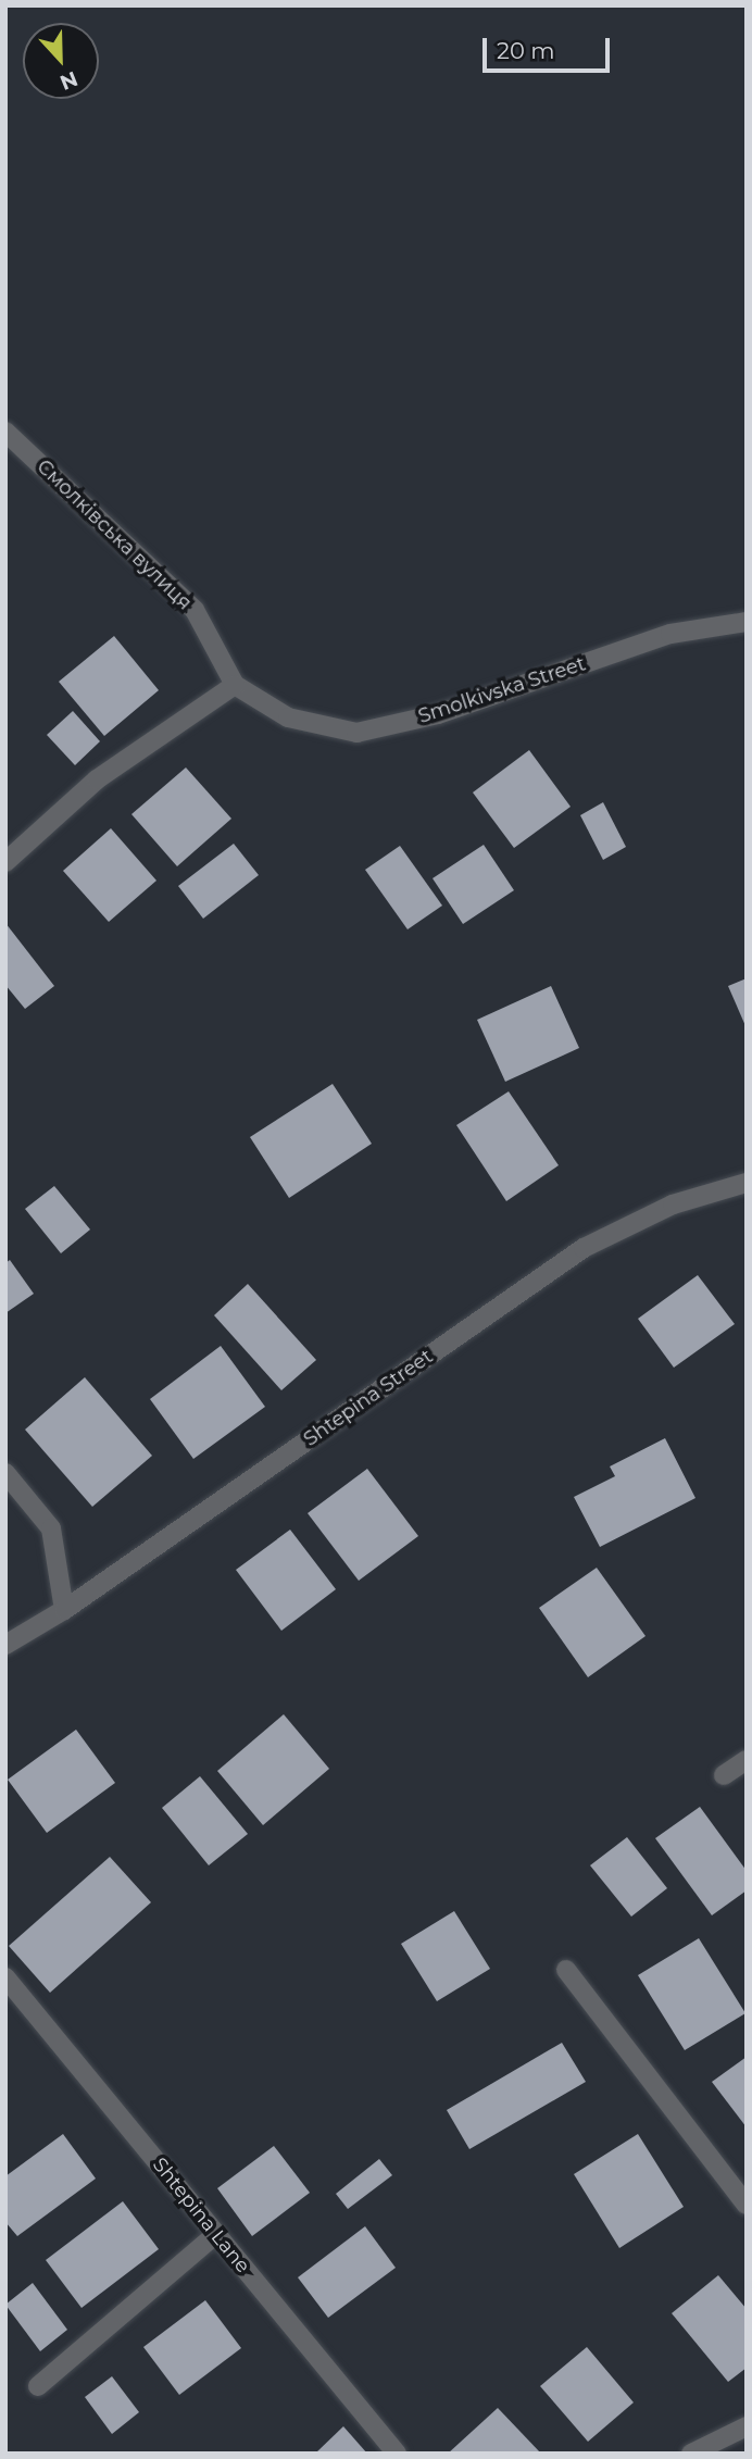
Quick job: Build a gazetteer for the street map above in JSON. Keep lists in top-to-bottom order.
{
  "streets": {
    "street": [
      "Смолківська вулиця",
      "Smolkivska Street",
      "Shtepina Street",
      "Shtepina Lane"
    ]
  },
  "crossings": [
    ["Смолківська вулиця", "Smolkivska Street"]
  ],
  "scale_bar": "20 m",
  "north": "bottom"
}
